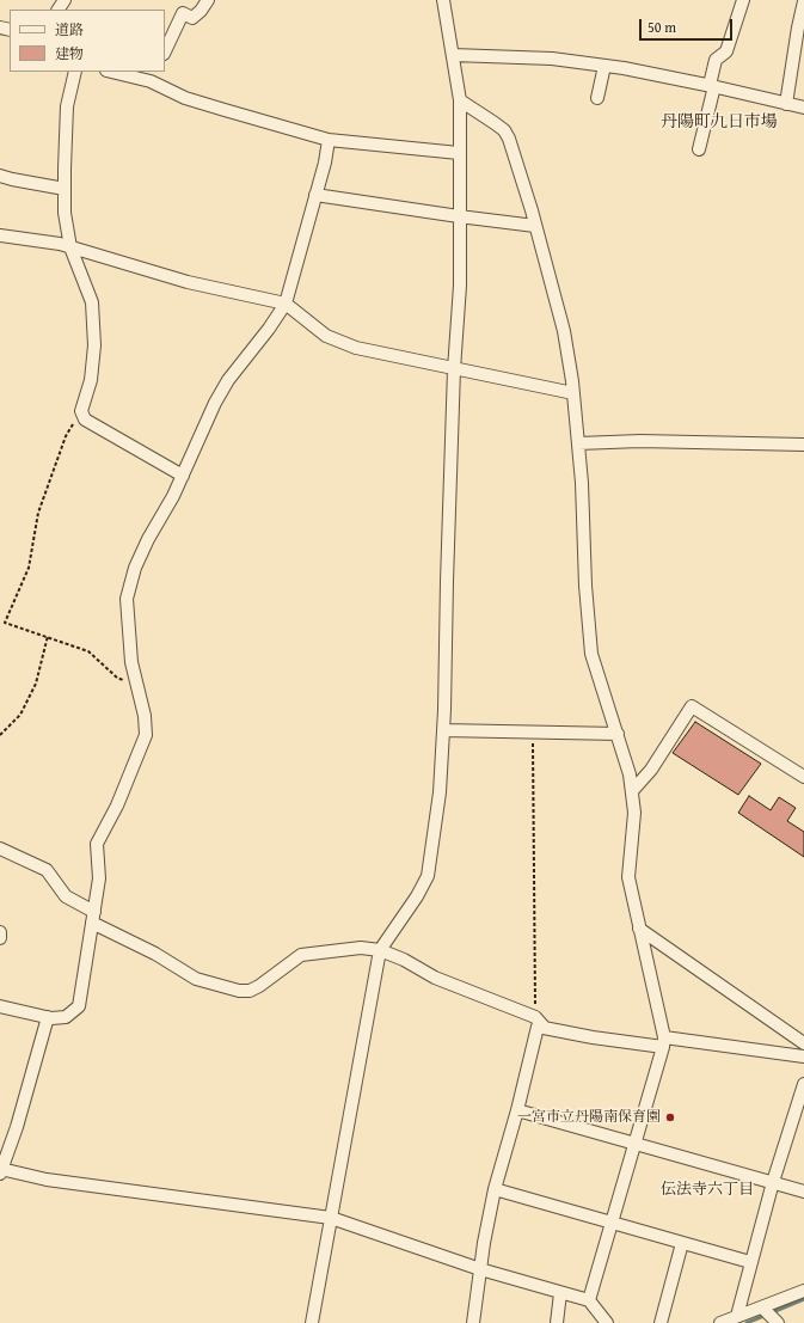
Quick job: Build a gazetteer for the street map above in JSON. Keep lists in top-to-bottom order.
{
  "districts": ["丹陽町九日市場", "伝法寺六丁目"],
  "places": ["一宮市立丹陽南保育園"],
  "legend": ["道路", "建物"],
  "scale_bar": "50 m"
}
